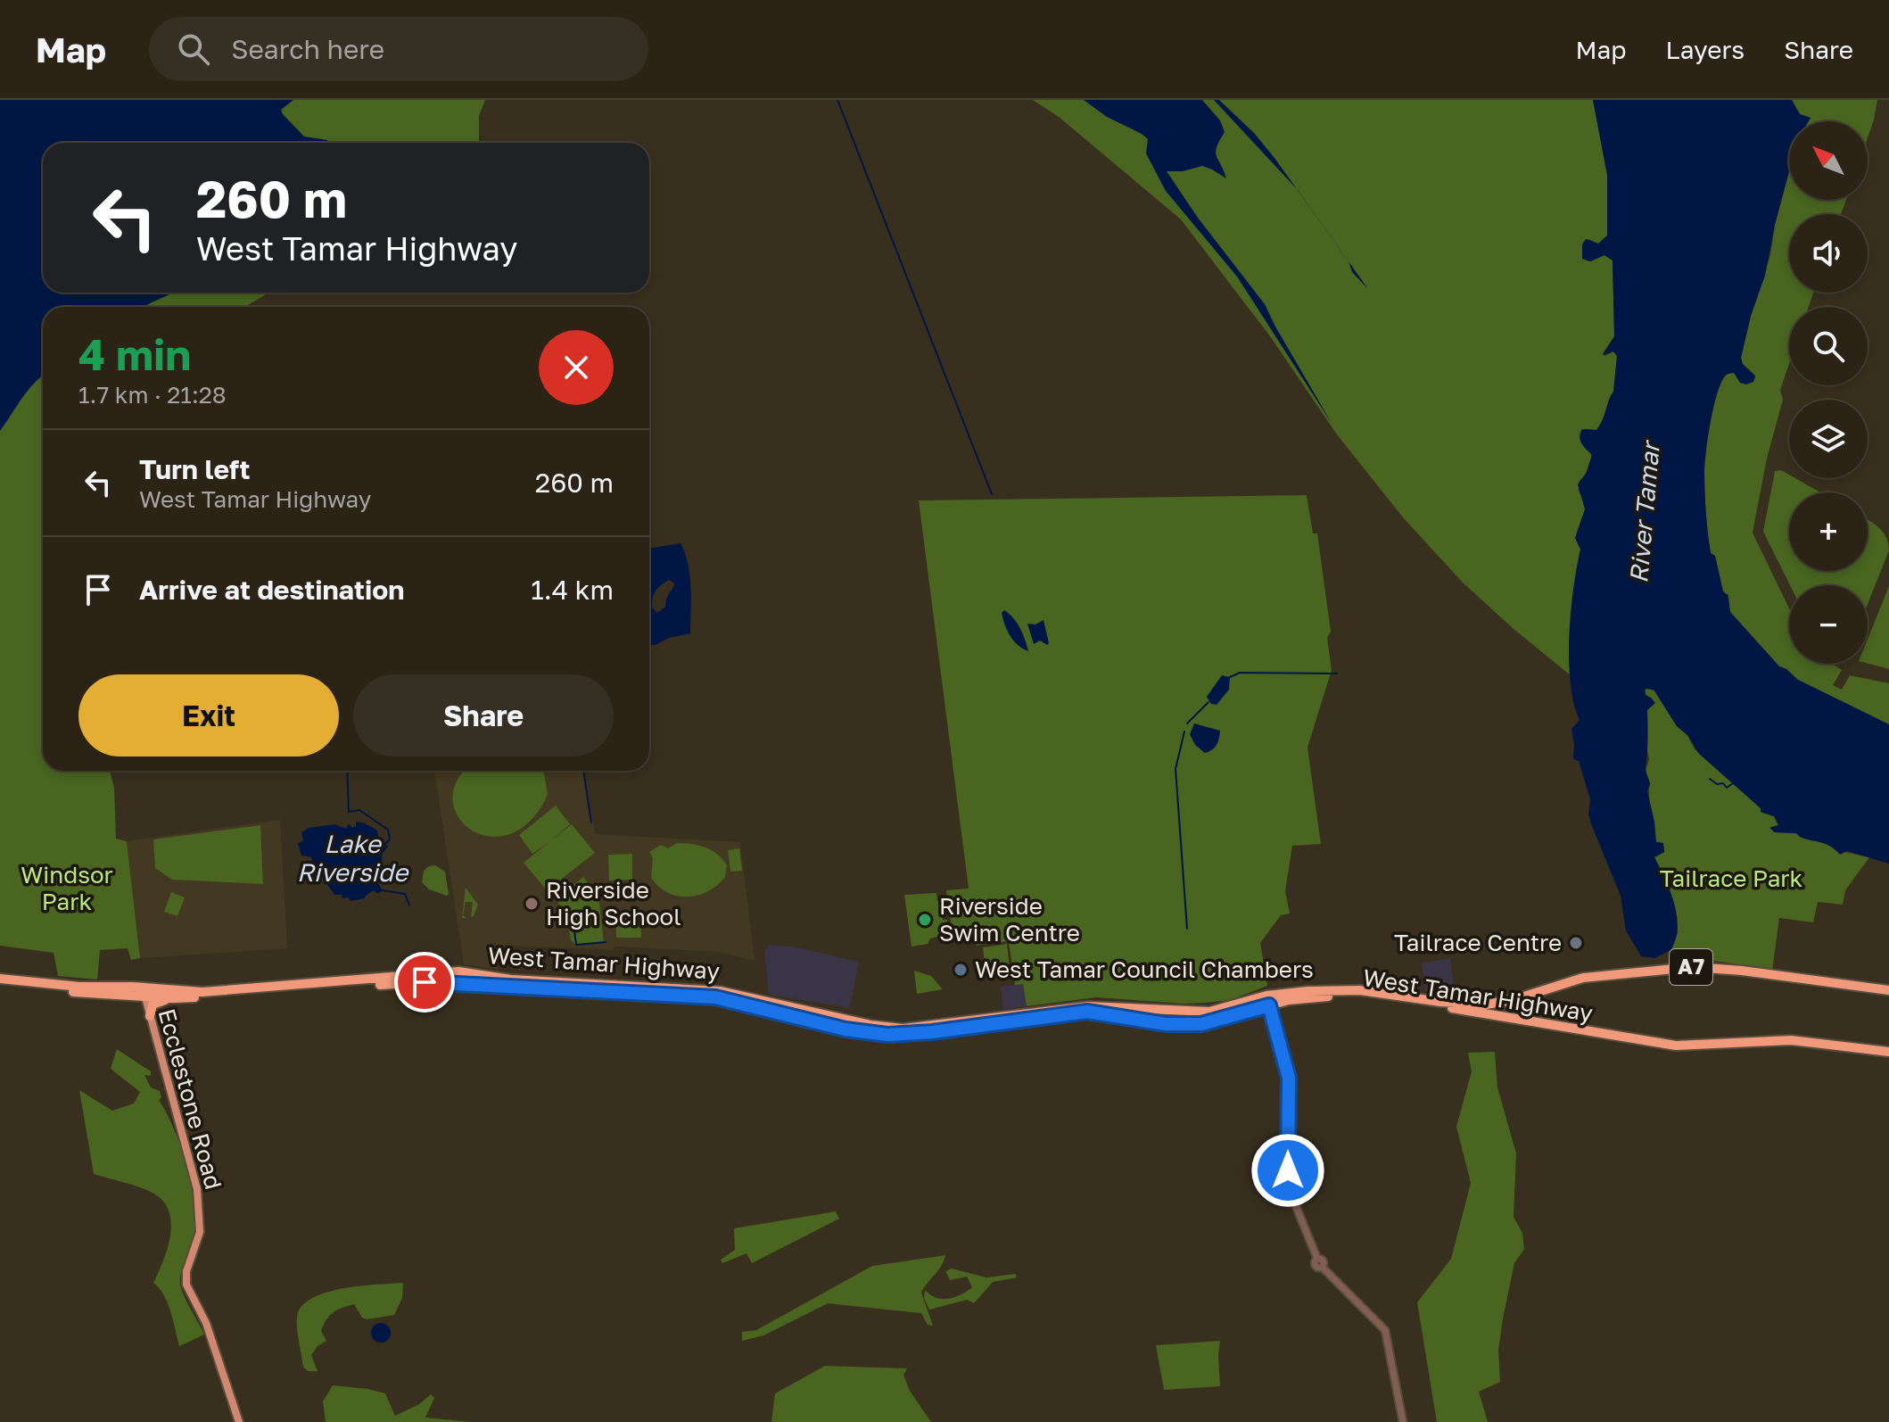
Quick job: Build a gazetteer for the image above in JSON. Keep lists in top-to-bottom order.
{
  "streets": {
    "highway": ["West Tamar Highway", "A7"],
    "main road": ["Ecclestone Road"]
  },
  "crossings": [
    ["West Tamar Highway", "A7"],
    ["West Tamar Highway", "Ecclestone Road"]
  ],
  "water": ["River Tamar", "Lake Riverside"],
  "parks": ["Windsor Park", "Tailrace Park"],
  "places": [
    "Riverside High School",
    "Riverside Swim Centre",
    "Tailrace Centre",
    "West Tamar Council Chambers"
  ],
  "north": "top left",
  "page": {
    "header": "Map",
    "search": "Search here",
    "nav": ["Map", "Layers", "Share"],
    "map_buttons": ["+", "−"],
    "turn": ["260 m", "West Tamar Highway"],
    "heading": ["4 min", "1.7 km · 21:28"],
    "list": [
      {
        "name": "Turn left",
        "note": "West Tamar Highway",
        "value": "260 m"
      },
      {
        "name": "Arrive at destination",
        "value": "1.4 km"
      }
    ],
    "buttons": ["Exit", "Share"]
  }
}
